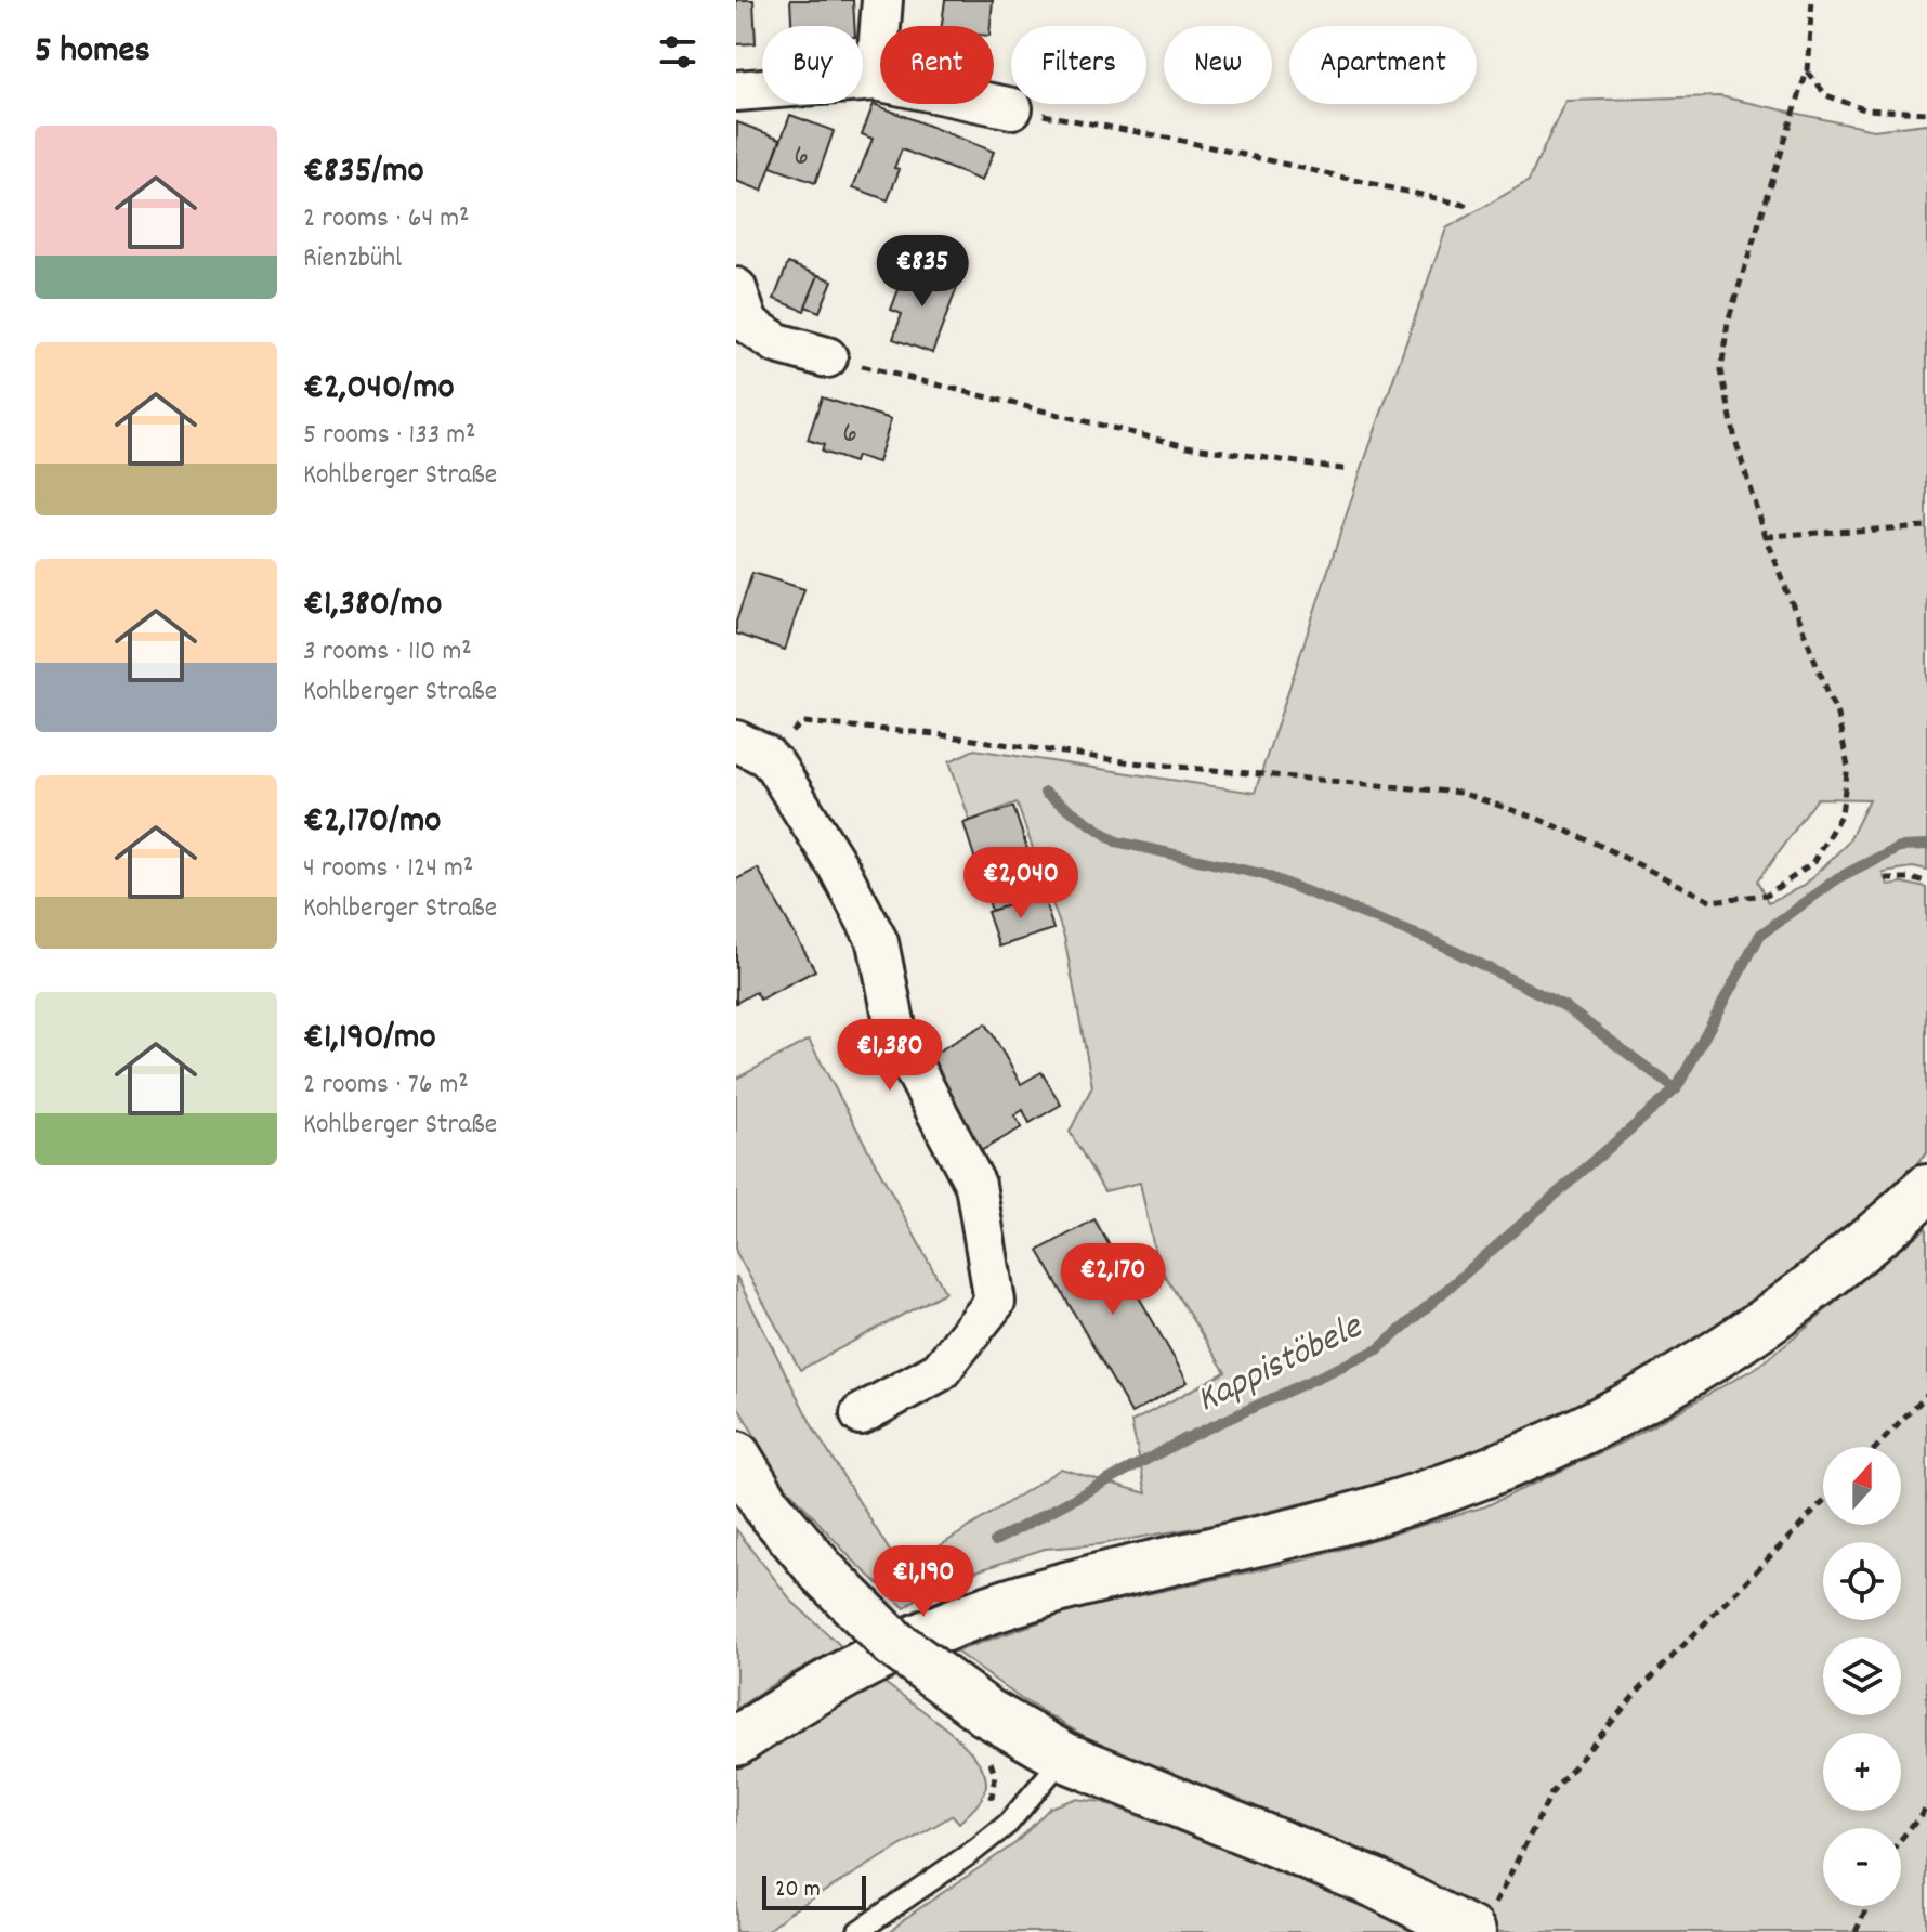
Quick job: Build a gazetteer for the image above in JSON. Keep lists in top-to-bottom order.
{
  "water": ["Kappistöbele"],
  "house_numbers": ["6", "6"],
  "scale_bar": "20 m",
  "north": "top",
  "page": {
    "heading": "5 homes",
    "chip": [
      "Buy",
      "Rent",
      "Filters",
      "New",
      "Apartment"
    ],
    "list": [
      {
        "name": "€835/mo",
        "note": "2 rooms · 64 m² · Rienzbühl"
      },
      {
        "name": "€2,040/mo",
        "note": "5 rooms · 133 m² · Kohlberger Straße"
      },
      {
        "name": "€1,380/mo",
        "note": "3 rooms · 110 m² · Kohlberger Straße"
      },
      {
        "name": "€2,170/mo",
        "note": "4 rooms · 124 m² · Kohlberger Straße"
      },
      {
        "name": "€1,190/mo",
        "note": "2 rooms · 76 m² · Kohlberger Straße"
      }
    ],
    "price": [
      "€835",
      "€2,040",
      "€1,380",
      "€2,170",
      "€1,190"
    ],
    "map_buttons": ["+", "−"],
    "scale": "20 m"
  }
}
